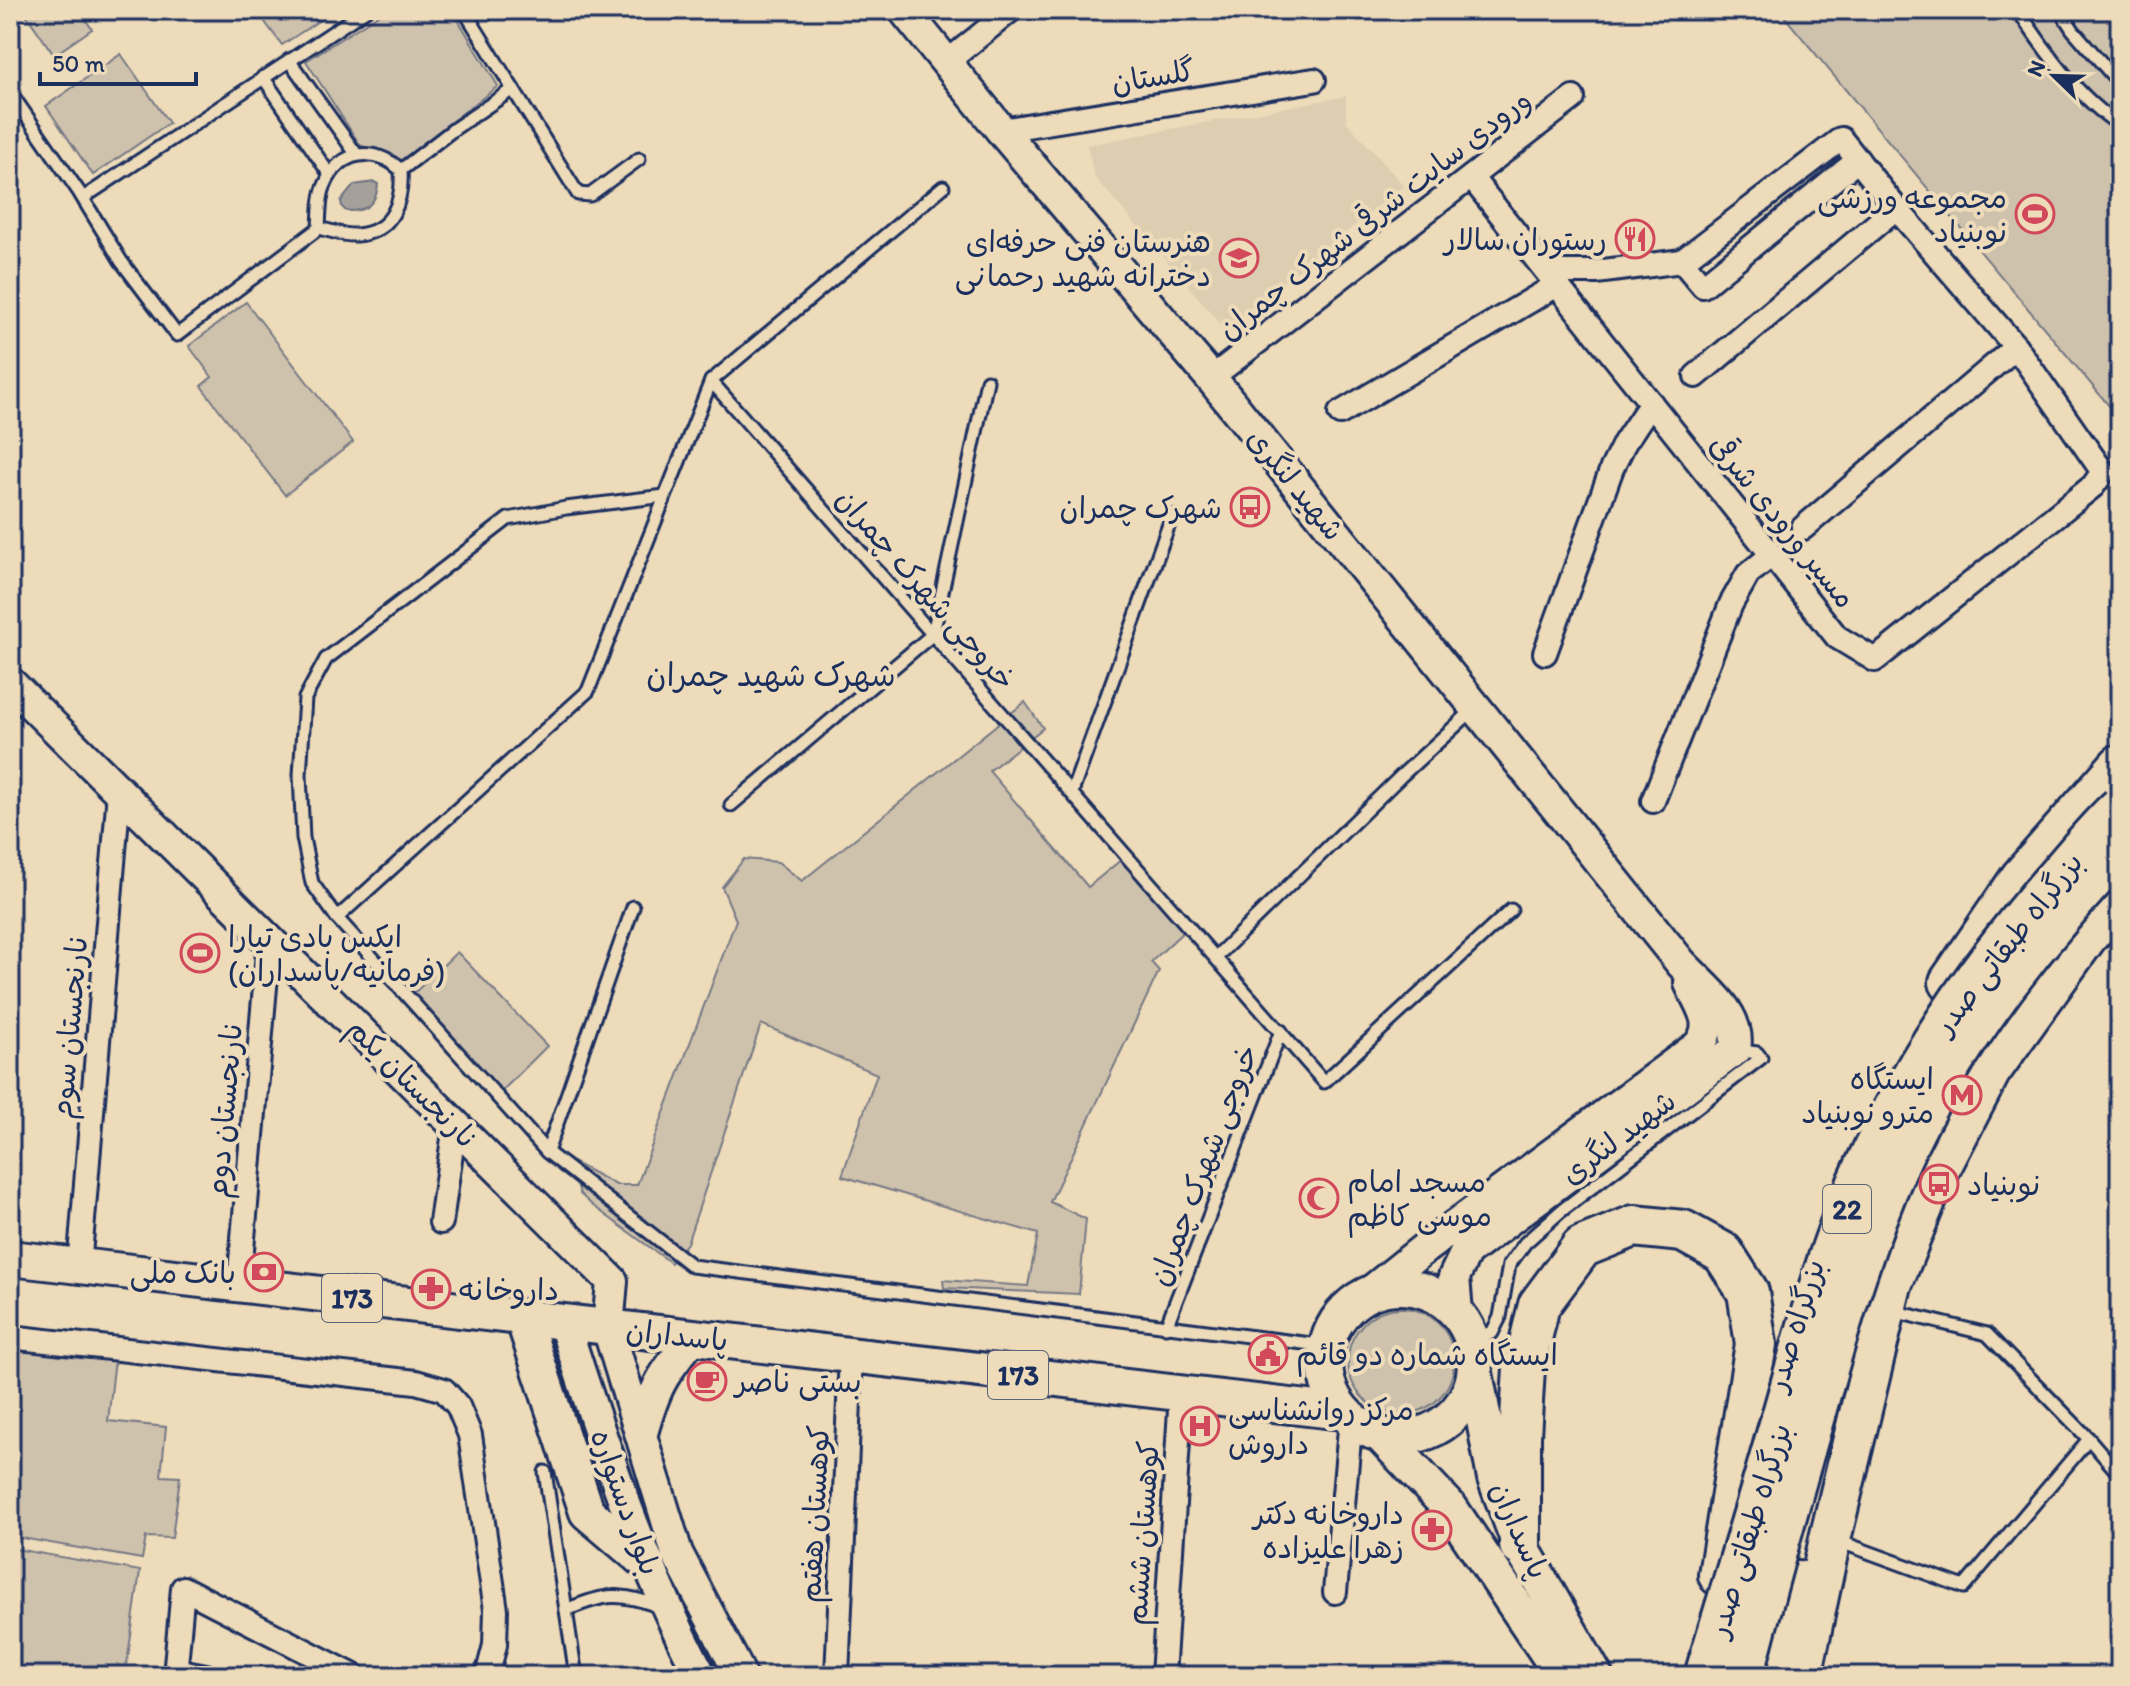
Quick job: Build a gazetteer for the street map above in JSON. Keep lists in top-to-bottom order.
{
  "streets": {
    "highway": ["بزرگراه طبقاتی صدر", "22", "بزرگراه صدر"],
    "main road": [
      "شهید لنگری",
      "نارنجستان یکم",
      "173",
      "پاسداران",
      "بلوار دستواره"
    ],
    "street": [
      "گلستان",
      "ورودی سایت شرقی شهرک چمران",
      "مسیر ورودی شرقی",
      "نارنجستان سوم",
      "نارنجستان دوم",
      "کوهستان هفتم",
      "کوهستان ششم"
    ],
    "lane": ["خروجی شهرک چمران"]
  },
  "crossings": [
    ["گلستان", "شهید لنگری"],
    ["ورودی سایت شرقی شهرک چمران", "شهید لنگری"],
    ["ورودی سایت شرقی شهرک چمران", "مسیر ورودی شرقی"],
    ["شهید لنگری", "پاسداران"],
    ["نارنجستان سوم", "نارنجستان یکم"],
    ["نارنجستان سوم", "پاسداران"],
    ["نارنجستان یکم", "نارنجستان دوم"],
    ["نارنجستان یکم", "پاسداران"],
    ["نارنجستان یکم", "بلوار دستواره"],
    ["نارنجستان دوم", "پاسداران"],
    ["پاسداران", "بلوار دستواره"],
    ["پاسداران", "کوهستان هفتم"],
    ["پاسداران", "کوهستان ششم"]
  ],
  "districts": ["شهرک شهید چمران"],
  "places": {
    "sports": ["مجموعه ورزشی نوبنیاد", "ایکس بادی تیارا (فرمانیه/پاسداران)"],
    "restaurant": ["رستوران سالار"],
    "school or university": ["هنرستان فنی حرفه‌ای دخترانه شهید رحمانی"],
    "bus stop": ["شهرک چمران", "نوبنیاد"],
    "metro station": ["ایستگاه مترو نوبنیاد"],
    "mosque": ["مسجد امام موسی کاظم"],
    "bank": ["بانک ملی"],
    "pharmacy": ["داروخانه", "داروخانه دکتر زهرا علیزاده"],
    "public building": ["ایستگاه شماره دو قائم"],
    "cafe": ["بستی ناصر"],
    "hospital": ["مرکز روانشناسی داروش"]
  },
  "scale_bar": "50 m",
  "north": "top left"
}
